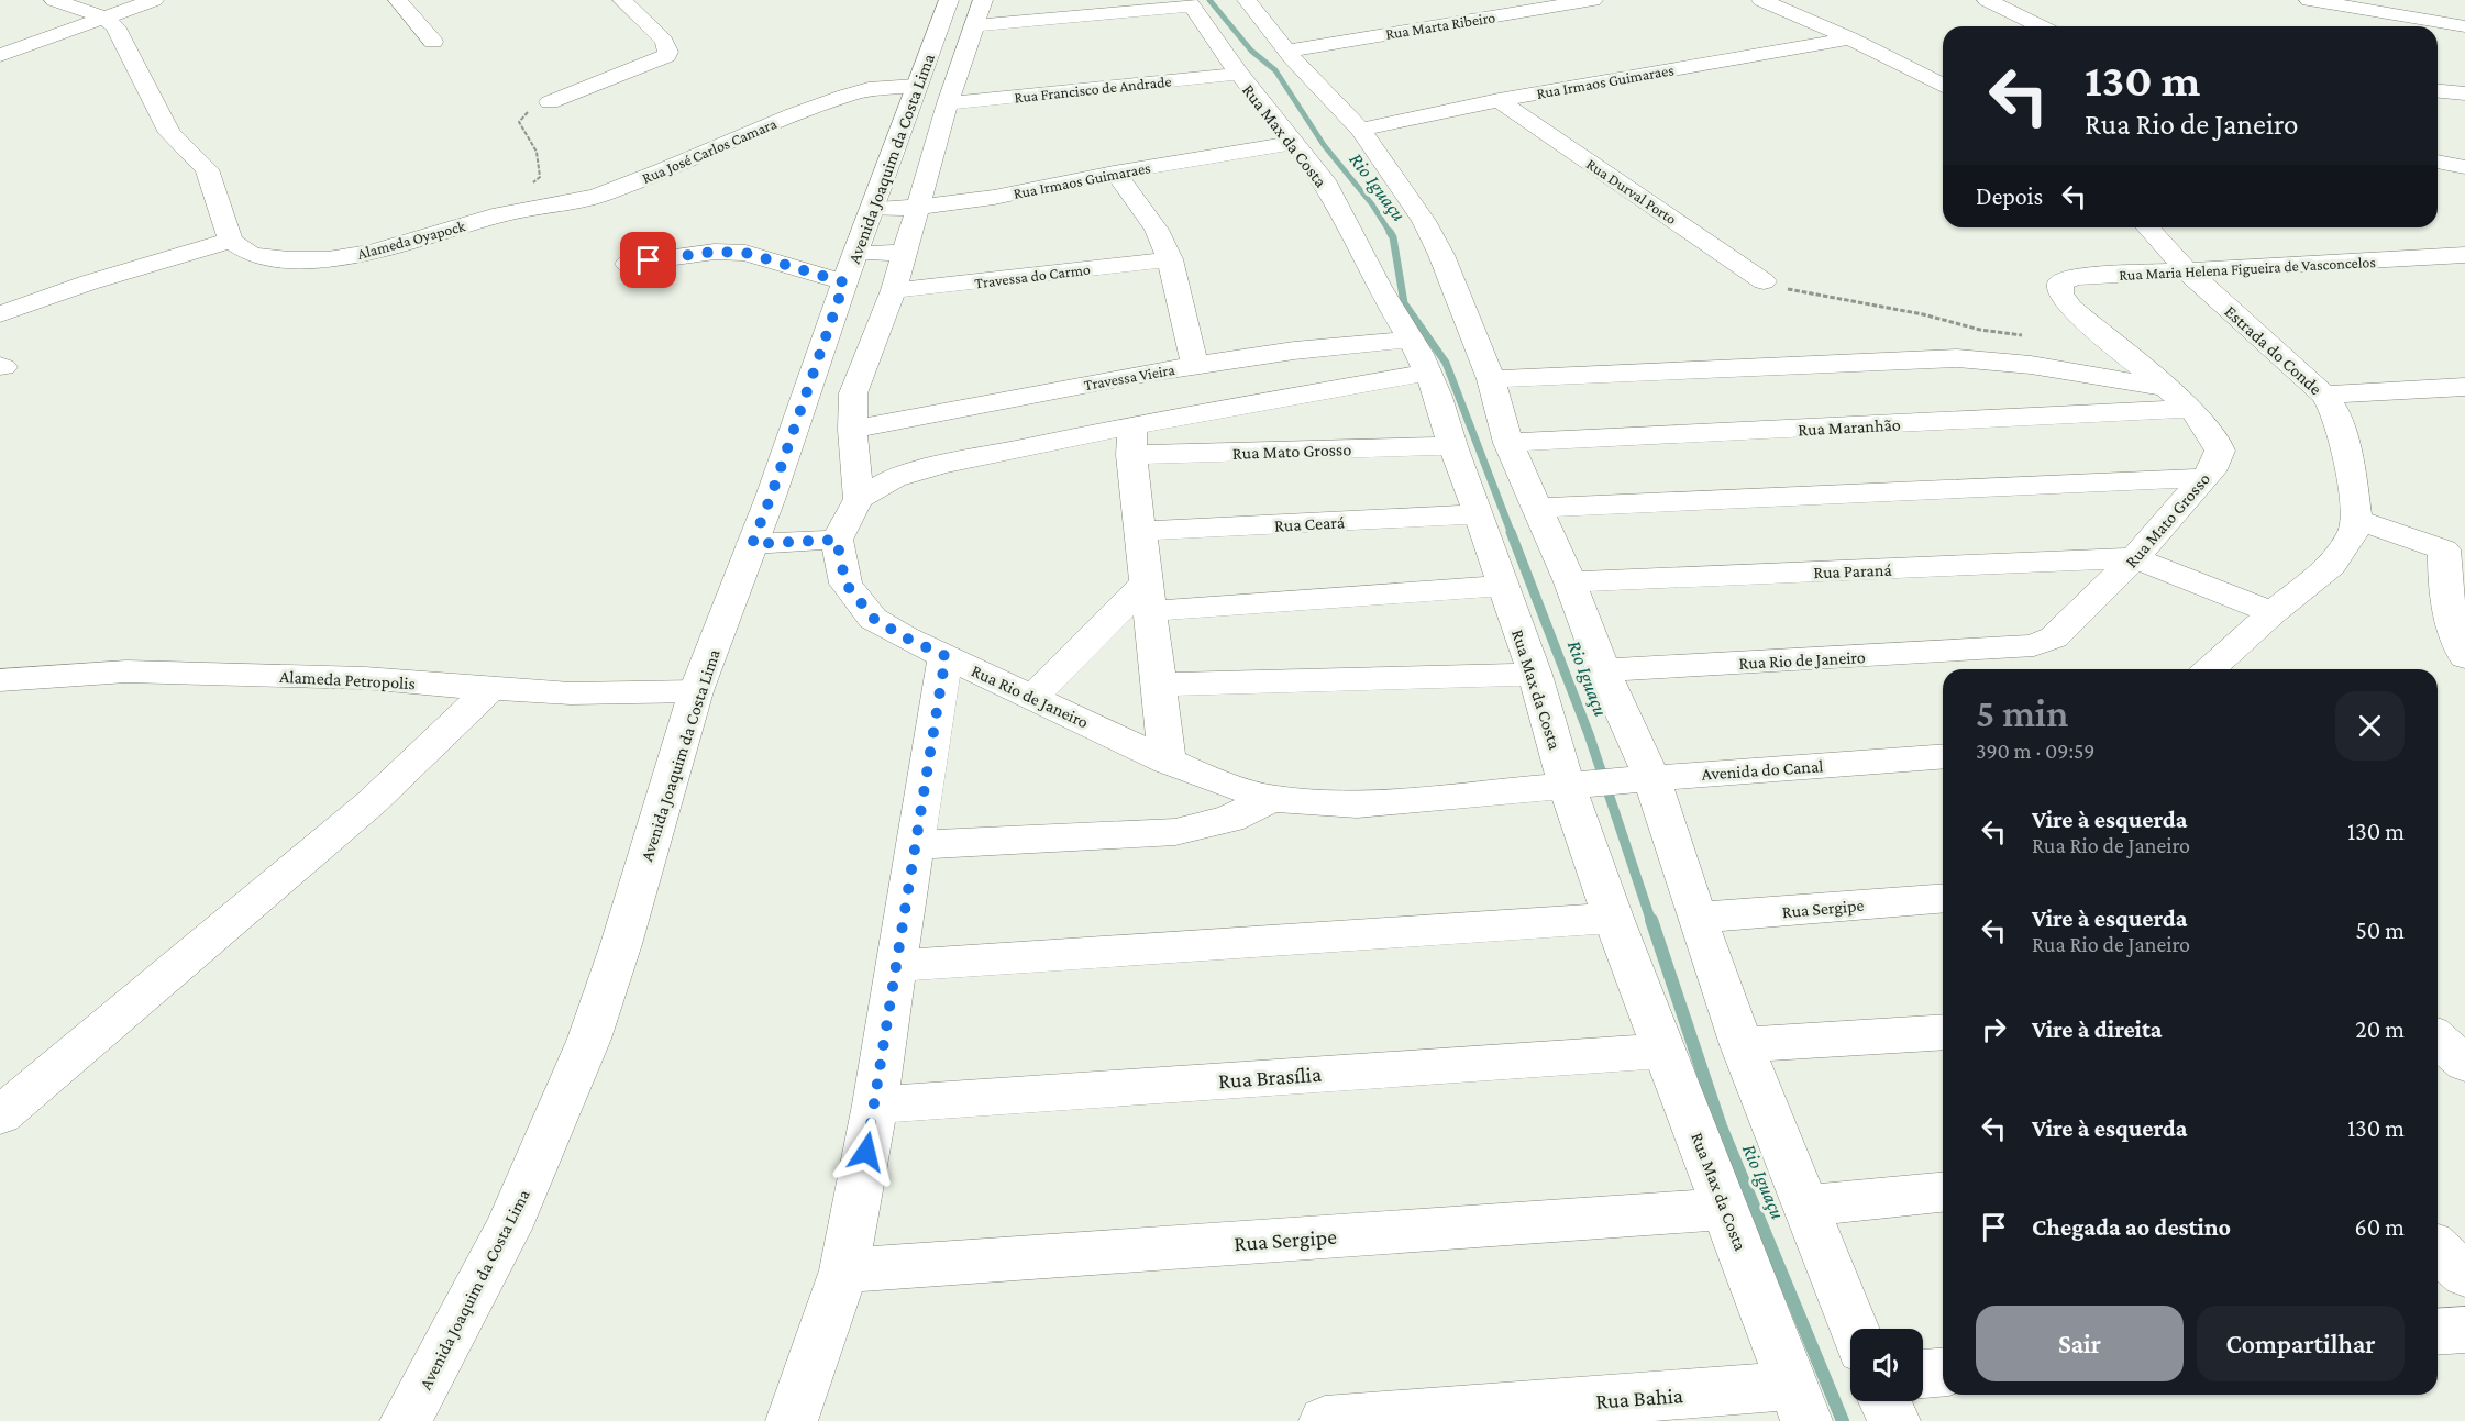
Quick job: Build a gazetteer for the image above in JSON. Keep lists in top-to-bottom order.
{
  "streets": {
    "street": [
      "Rua Marta Ribeiro",
      "Rua Irmaos Guimaraes",
      "Rua Francisco de Andrade",
      "Rua Max da Costa",
      "Rua José Carlos Camara",
      "Avenida Joaquim da Costa Lima",
      "Rua Durval Porto",
      "Alameda Oyapock",
      "Rua Maria Helena Figueira de Vasconcelos",
      "Travessa do Carmo",
      "Estrada do Conde",
      "Travessa Vieira",
      "Rua Maranhão",
      "Rua Mato Grosso",
      "Rua Ceará",
      "Rua Paraná",
      "Rua Rio de Janeiro",
      "Alameda Petropolis",
      "Avenida do Canal",
      "Rua Sergipe",
      "Rua Brasília",
      "Rua Bahia"
    ]
  },
  "crossings": [
    ["Rua Irmaos Guimaraes", "Rua Max da Costa"],
    ["Rua Irmaos Guimaraes", "Avenida Joaquim da Costa Lima"],
    ["Rua Irmaos Guimaraes", "Rua Durval Porto"],
    ["Rua Francisco de Andrade", "Rua Max da Costa"],
    ["Rua Max da Costa", "Travessa Vieira"],
    ["Rua Max da Costa", "Rua Mato Grosso"],
    ["Rua Max da Costa", "Rua Ceará"],
    ["Rua Max da Costa", "Rua Rio de Janeiro"],
    ["Rua Max da Costa", "Avenida do Canal"],
    ["Rua Max da Costa", "Rua Sergipe"],
    ["Rua Max da Costa", "Rua Brasília"],
    ["Rua Max da Costa", "Rua Bahia"],
    ["Rua José Carlos Camara", "Avenida Joaquim da Costa Lima"],
    ["Rua José Carlos Camara", "Alameda Oyapock"],
    ["Avenida Joaquim da Costa Lima", "Alameda Petropolis"],
    ["Rua Maria Helena Figueira de Vasconcelos", "Estrada do Conde"],
    ["Rua Maria Helena Figueira de Vasconcelos", "Rua Mato Grosso"],
    ["Rua Maranhão", "Rua Mato Grosso"],
    ["Rua Mato Grosso", "Rua Paraná"],
    ["Rua Mato Grosso", "Rua Rio de Janeiro"],
    ["Rua Rio de Janeiro", "Avenida do Canal"]
  ],
  "water": ["Rio Iguaçu"],
  "page": {
    "turn": ["130 m", "Rua Rio de Janeiro"],
    "then": "Depois",
    "heading": ["5 min", "390 m · 09:59"],
    "list": [
      {
        "name": "Vire à esquerda",
        "note": "Rua Rio de Janeiro",
        "value": "130 m"
      },
      {
        "name": "Vire à esquerda",
        "note": "Rua Rio de Janeiro",
        "value": "50 m"
      },
      {
        "name": "Vire à direita",
        "value": "20 m"
      },
      {
        "name": "Vire à esquerda",
        "value": "130 m"
      },
      {
        "name": "Chegada ao destino",
        "value": "60 m"
      }
    ],
    "buttons": ["Sair", "Compartilhar"]
  }
}
